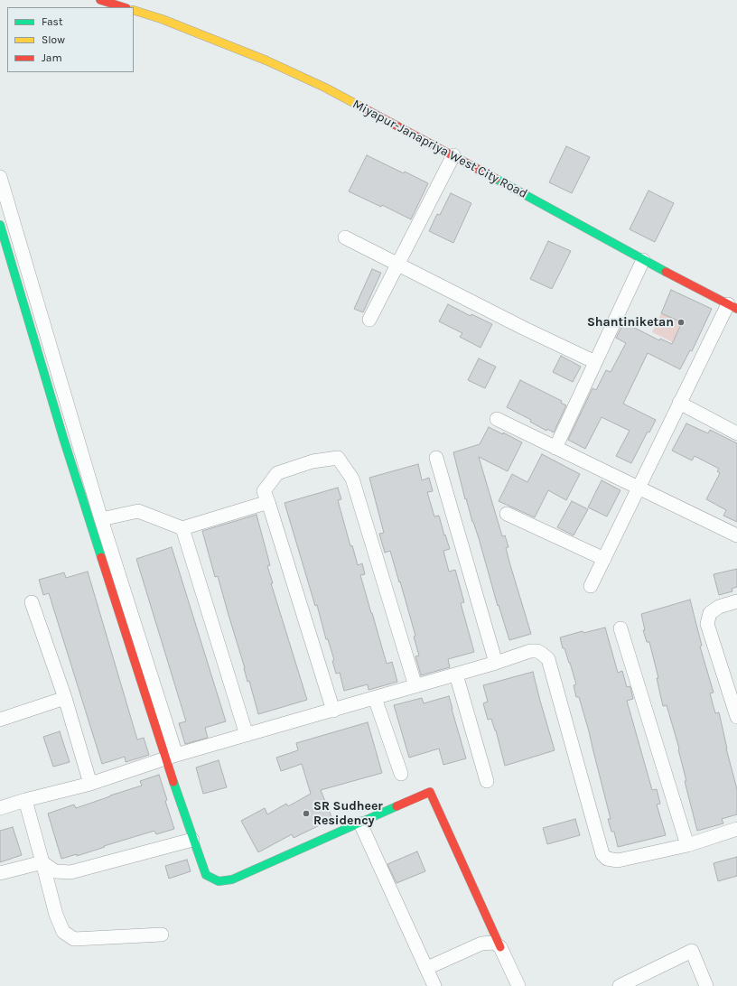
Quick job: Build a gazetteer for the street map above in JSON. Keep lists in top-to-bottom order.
{
  "streets": {
    "street": ["Miyapur-Janapriya West City Road"]
  },
  "places": ["Shantiniketan", "SR Sudheer Residency"],
  "legend": ["Fast", "Slow", "Jam"]
}
